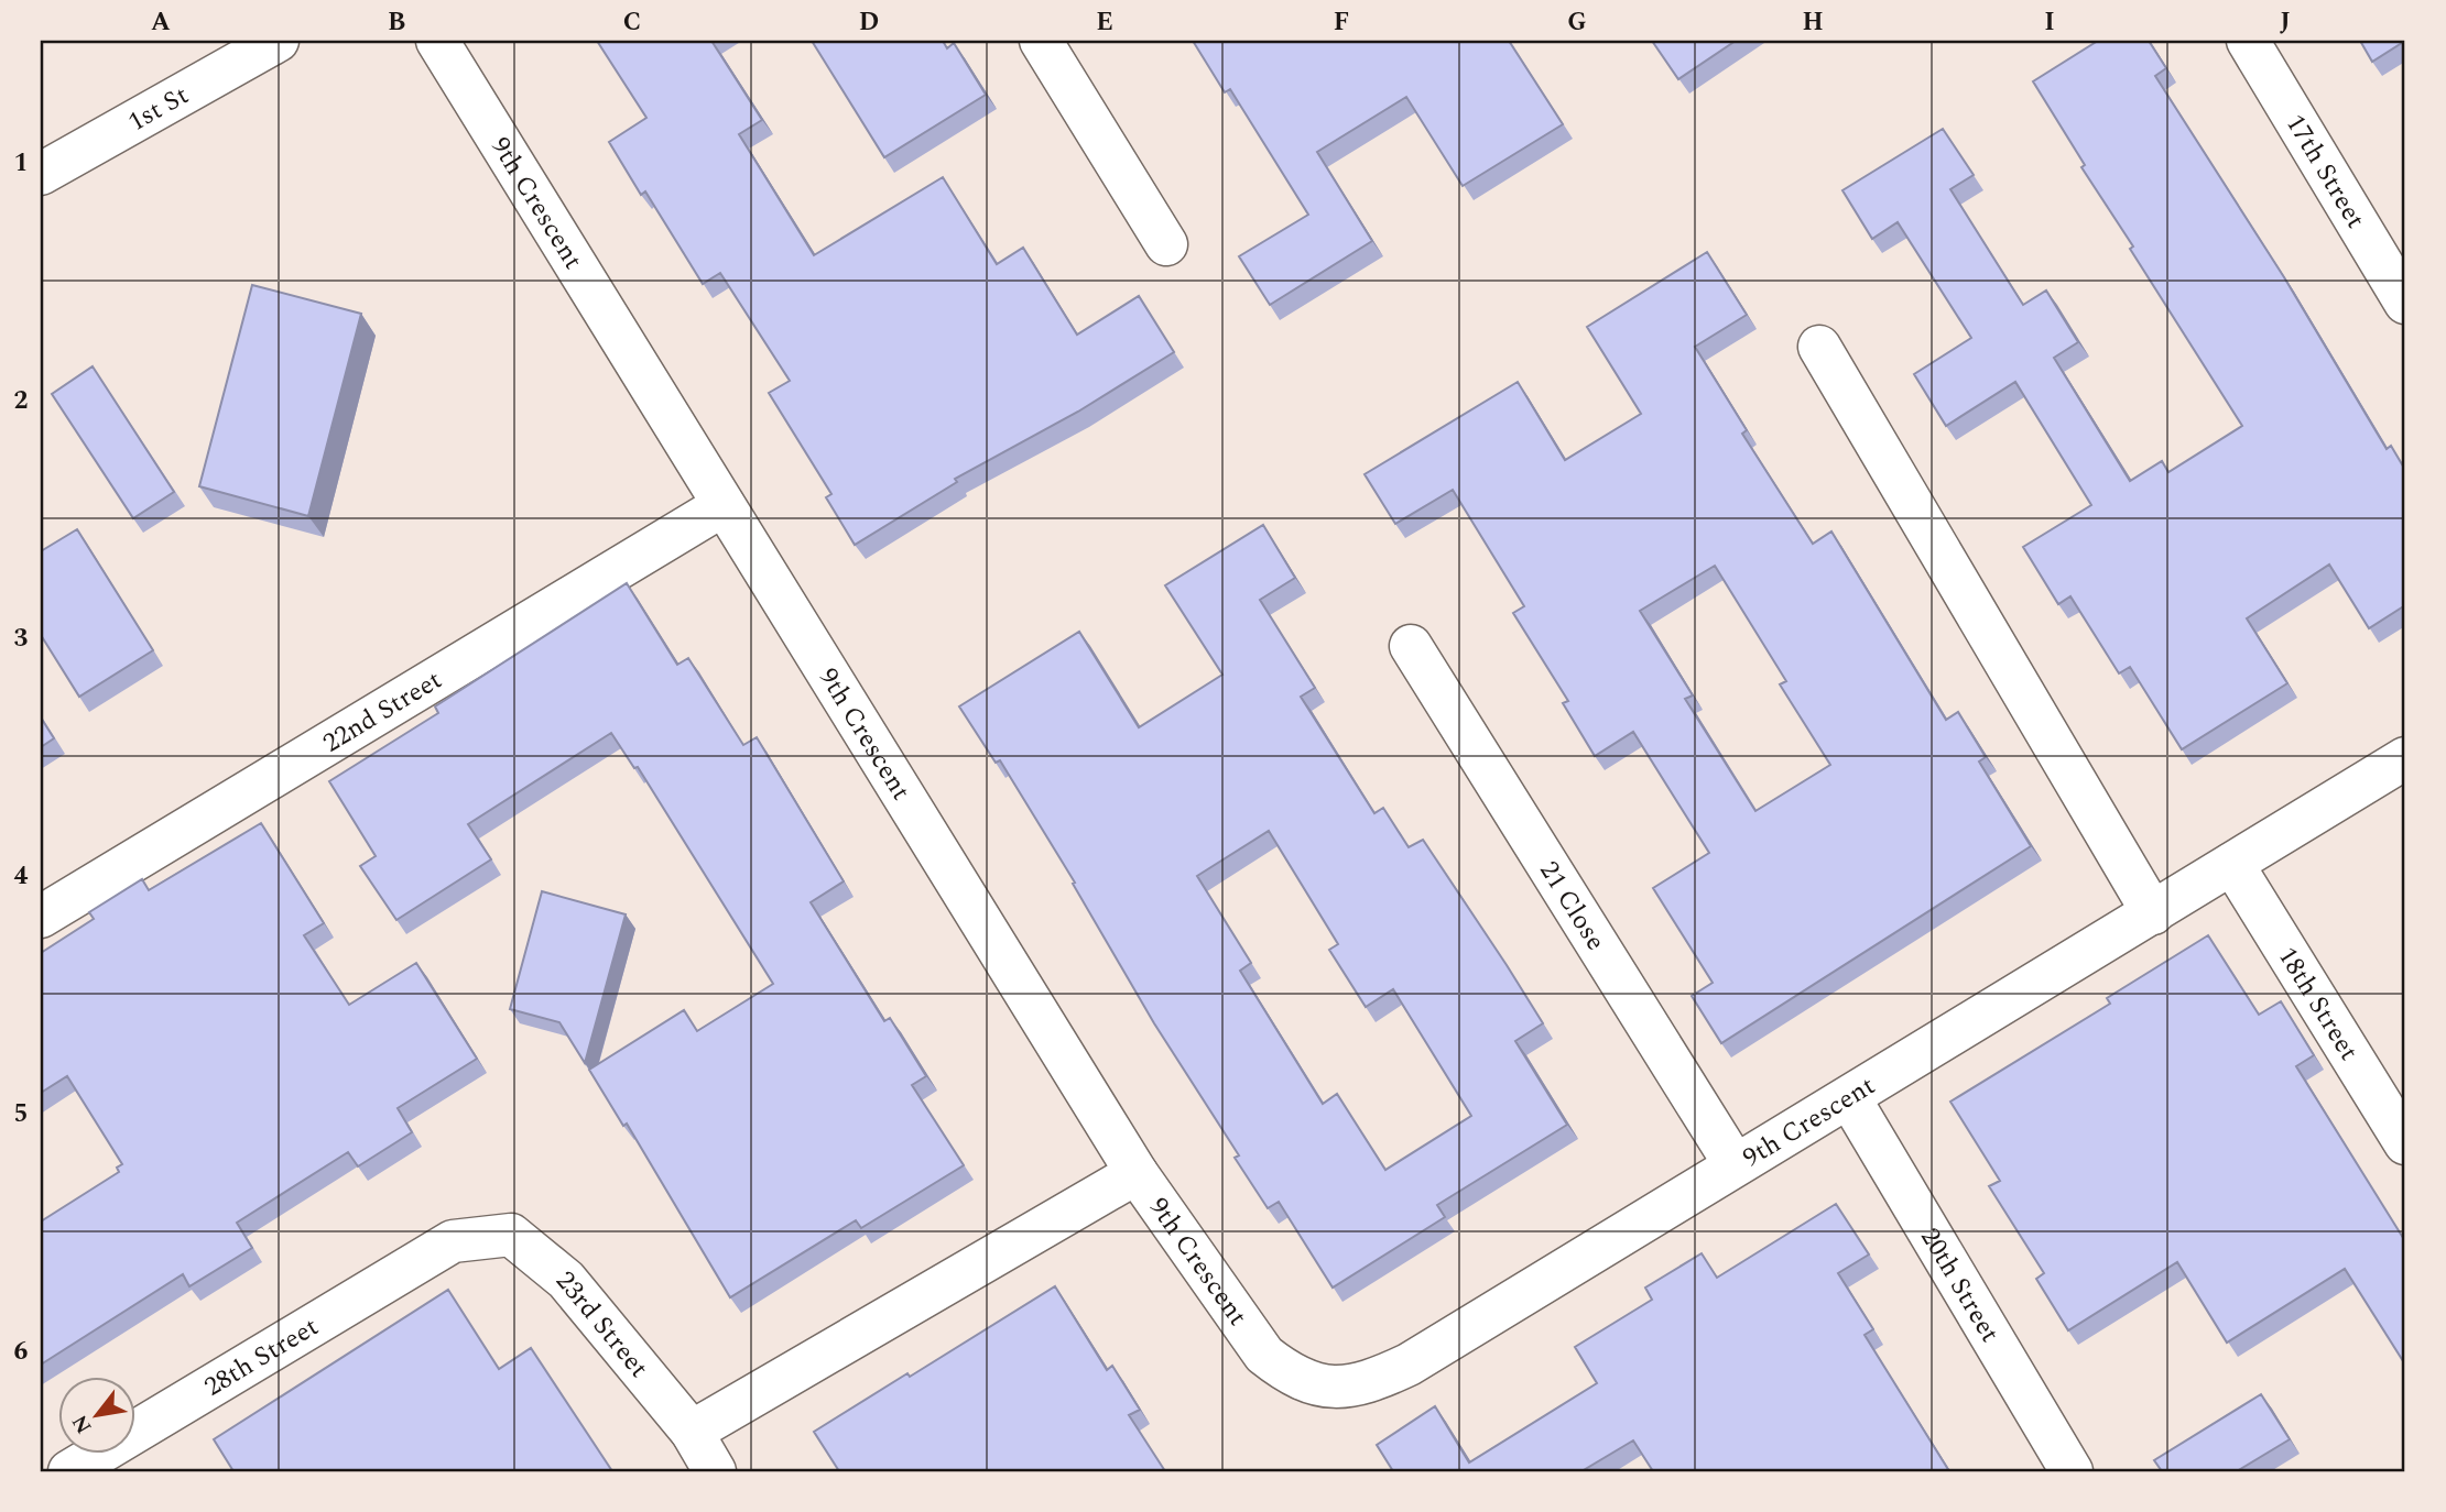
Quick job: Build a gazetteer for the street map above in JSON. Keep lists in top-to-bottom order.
{
  "streets": {
    "street": [
      "1st St",
      "17th Street",
      "9th Crescent",
      "22nd Street",
      "21 Close",
      "18th Street",
      "20th Street",
      "23rd Street",
      "28th Street"
    ]
  },
  "crossings": [
    ["9th Crescent", "22nd Street"],
    ["9th Crescent", "21 Close"],
    ["9th Crescent", "18th Street"],
    ["9th Crescent", "20th Street"],
    ["23rd Street", "28th Street"]
  ],
  "north": "bottom left",
  "grid": {
    "columns": [
      "A",
      "B",
      "C",
      "D",
      "E",
      "F",
      "G",
      "H",
      "I",
      "J"
    ],
    "rows": [
      "1",
      "2",
      "3",
      "4",
      "5",
      "6"
    ]
  }
}
